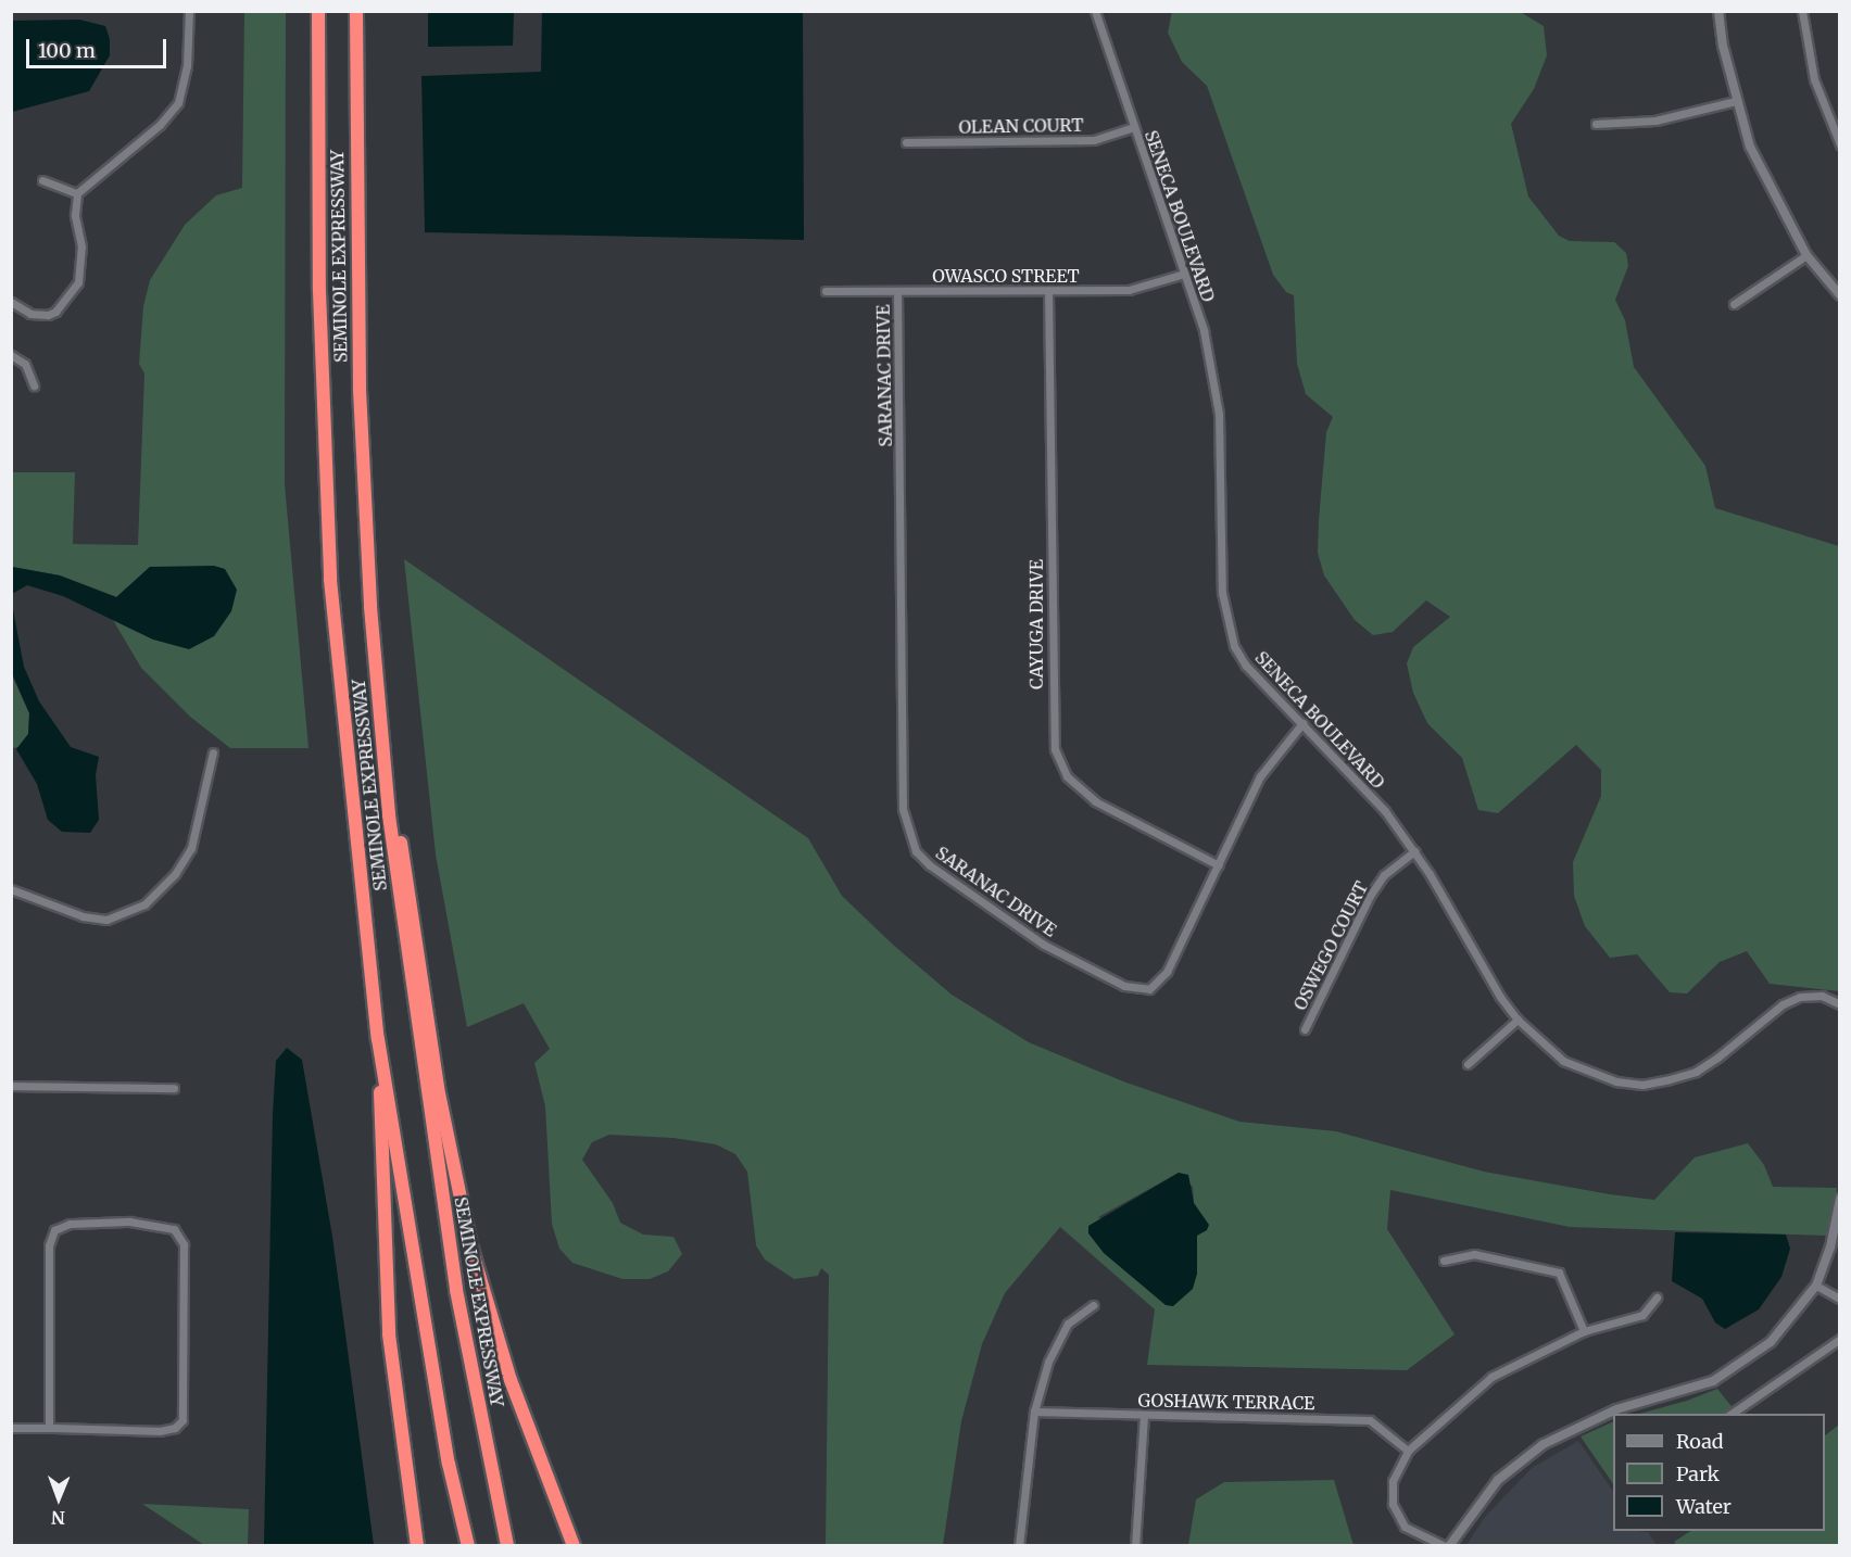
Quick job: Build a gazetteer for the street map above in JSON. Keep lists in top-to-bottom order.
{
  "streets": {
    "highway": ["SEMINOLE EXPRESSWAY"],
    "street": [
      "OLEAN COURT",
      "SENECA BOULEVARD",
      "OWASCO STREET",
      "SARANAC DRIVE",
      "CAYUGA DRIVE",
      "OSWEGO COURT",
      "GOSHAWK TERRACE"
    ]
  },
  "crossings": [
    ["OLEAN COURT", "SENECA BOULEVARD"],
    ["SENECA BOULEVARD", "OWASCO STREET"],
    ["SENECA BOULEVARD", "SARANAC DRIVE"],
    ["SENECA BOULEVARD", "OSWEGO COURT"],
    ["OWASCO STREET", "SARANAC DRIVE"],
    ["OWASCO STREET", "CAYUGA DRIVE"],
    ["SARANAC DRIVE", "CAYUGA DRIVE"]
  ],
  "legend": ["Road", "Park", "Water"],
  "scale_bar": "100 m",
  "north": "bottom"
}
